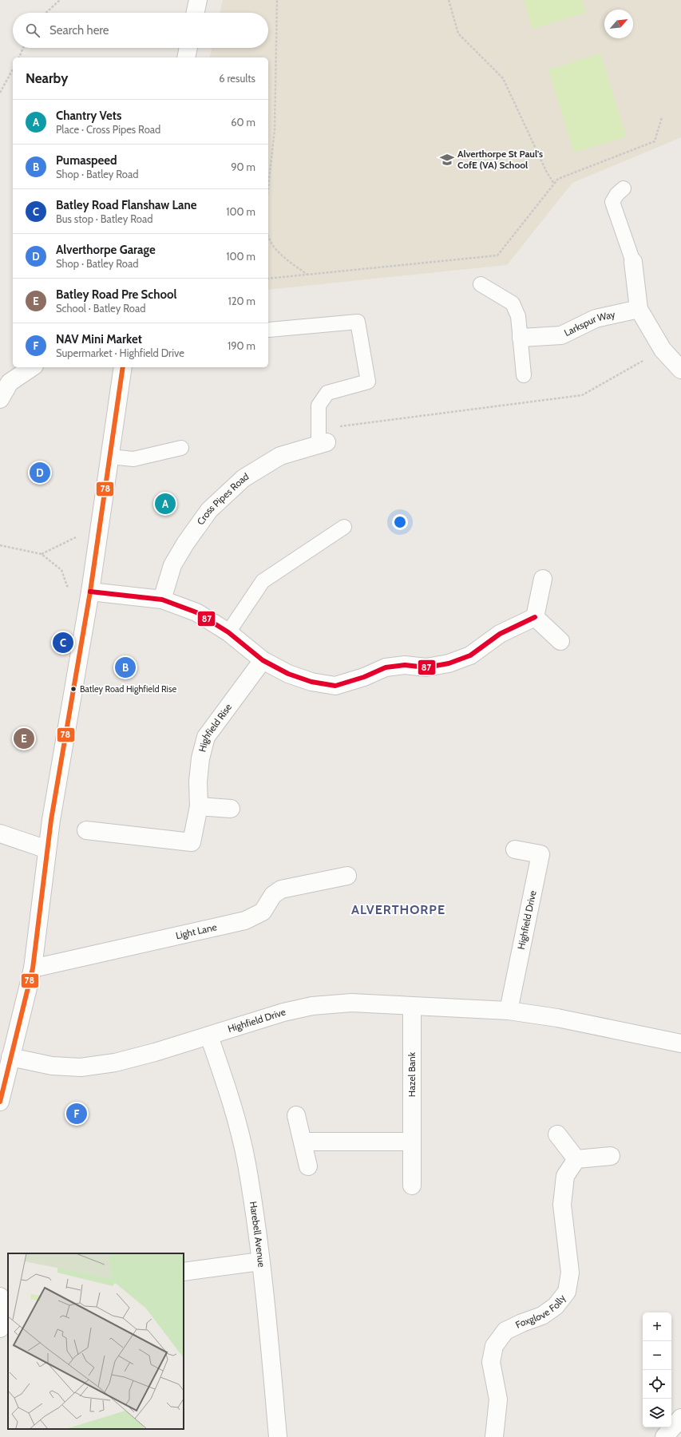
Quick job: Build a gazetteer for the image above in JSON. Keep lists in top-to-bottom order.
{
  "streets": {
    "street": [
      "Larkspur Way",
      "Cross Pipes Road",
      "Highfield Rise",
      "Highfield Drive",
      "Light Lane",
      "Hazel Bank",
      "Harebell Avenue",
      "Foxglove Folly"
    ]
  },
  "crossings": [
    ["Highfield Drive", "Hazel Bank"],
    ["Highfield Drive", "Harebell Avenue"]
  ],
  "districts": ["ALVERTHORPE"],
  "places": {
    "school or university": ["Alverthorpe St Paul's CofE (VA) School"],
    "other": ["Batley Road Highfield Rise"]
  },
  "lines": ["transit line 78", "transit line 87"],
  "north": "top right",
  "page": {
    "search": "Search here",
    "heading": ["Nearby", "6 results"],
    "list": [
      {
        "mark": "A",
        "name": "Chantry Vets",
        "note": "Place · Cross Pipes Road",
        "value": "60 m"
      },
      {
        "mark": "B",
        "name": "Pumaspeed",
        "note": "Shop · Batley Road",
        "value": "90 m"
      },
      {
        "mark": "C",
        "name": "Batley Road Flanshaw Lane",
        "note": "Bus stop · Batley Road",
        "value": "100 m"
      },
      {
        "mark": "D",
        "name": "Alverthorpe Garage",
        "note": "Shop · Batley Road",
        "value": "100 m"
      },
      {
        "mark": "E",
        "name": "Batley Road Pre School",
        "note": "School · Batley Road",
        "value": "120 m"
      },
      {
        "mark": "F",
        "name": "NAV Mini Market",
        "note": "Supermarket · Highfield Drive",
        "value": "190 m"
      }
    ],
    "pins": [
      "D",
      "A",
      "C",
      "B",
      "E",
      "F"
    ],
    "map_buttons": ["+", "−"]
  }
}
